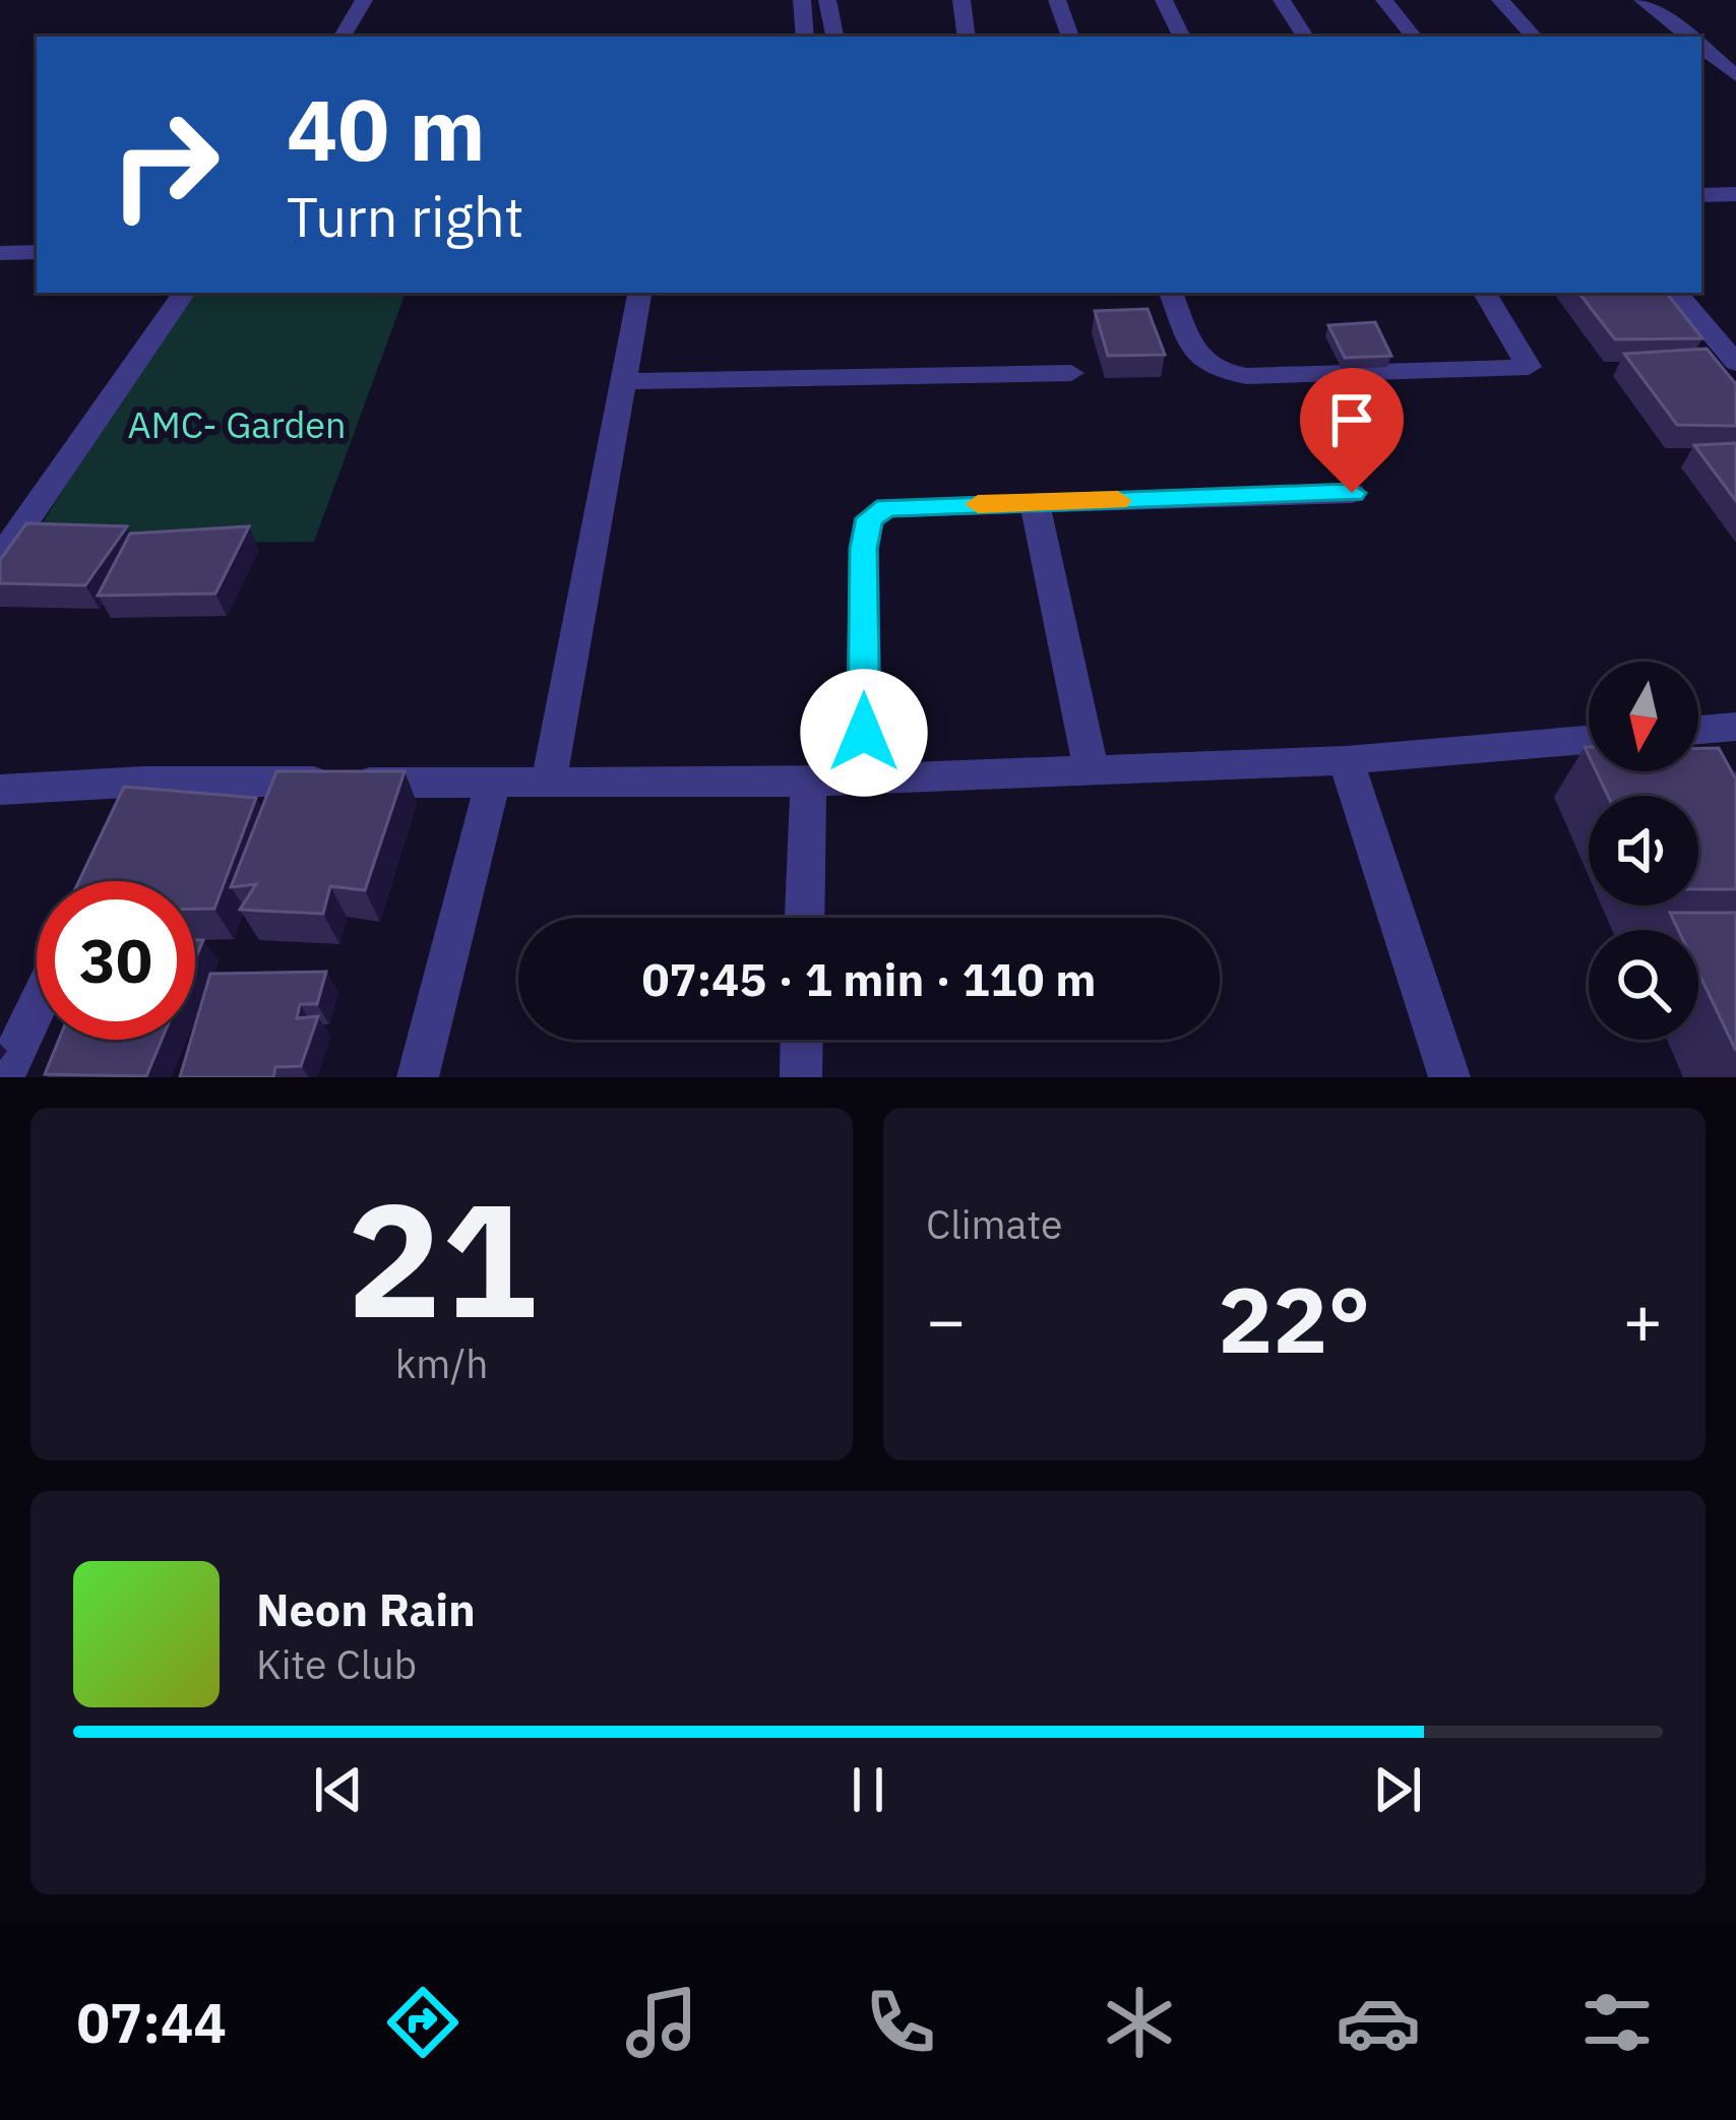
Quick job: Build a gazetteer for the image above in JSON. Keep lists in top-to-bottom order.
{
  "parks": ["AMC- Garden"],
  "north": "bottom",
  "page": {
    "turn": ["40 m", "Turn right"],
    "limit": "30",
    "trip": "07:45 · 1 min · 110 m",
    "tile": [
      ["21", "km/h"],
      "Climate"
    ],
    "heat": ["−", "22°", "+"],
    "song": ["Neon Rain", "Kite Club"],
    "tabs": "07:44"
  }
}
